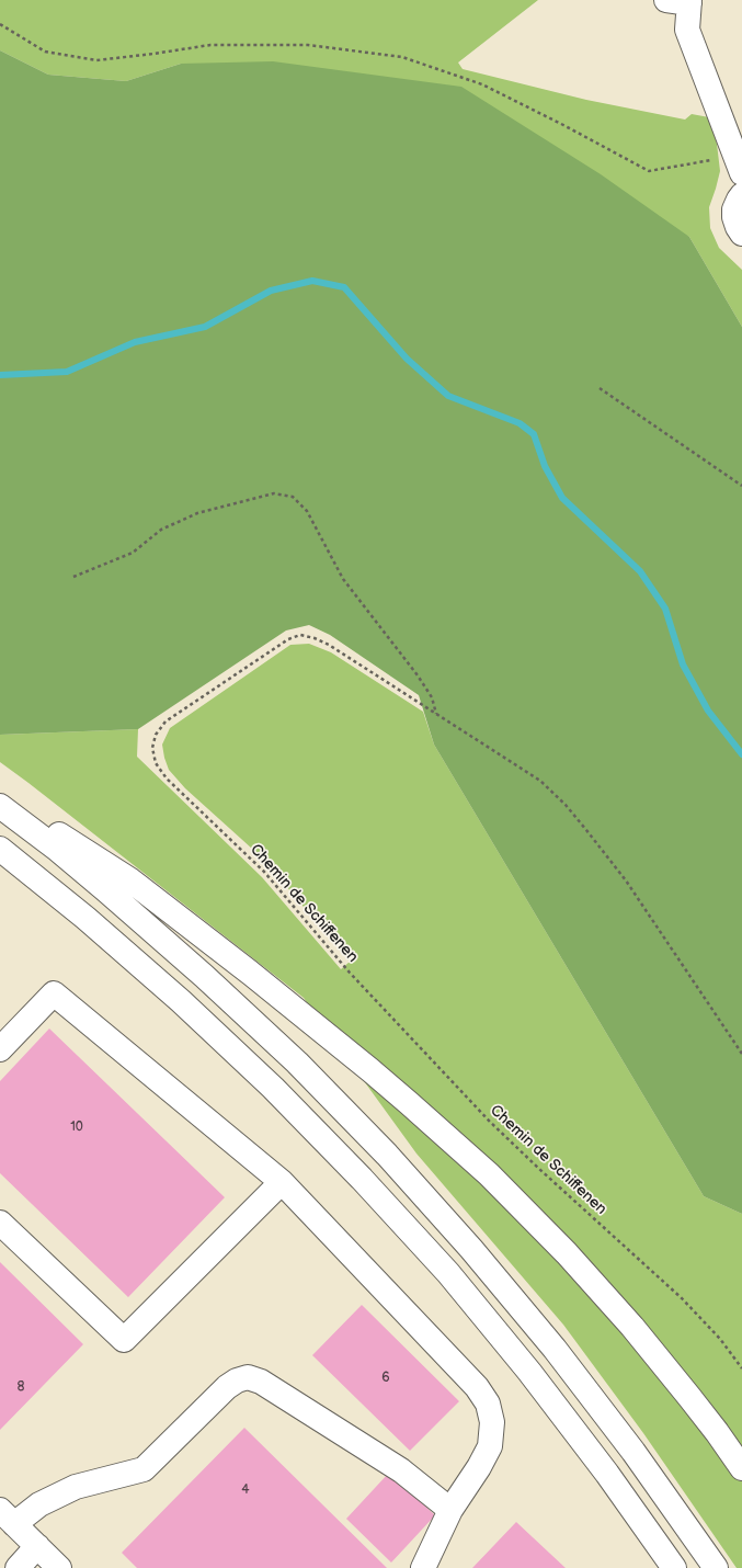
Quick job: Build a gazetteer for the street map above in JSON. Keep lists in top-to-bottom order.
{
  "streets": {
    "path": ["Chemin de Schiffenen"]
  },
  "house_numbers": [
    "10",
    "6",
    "8",
    "4"
  ]
}
